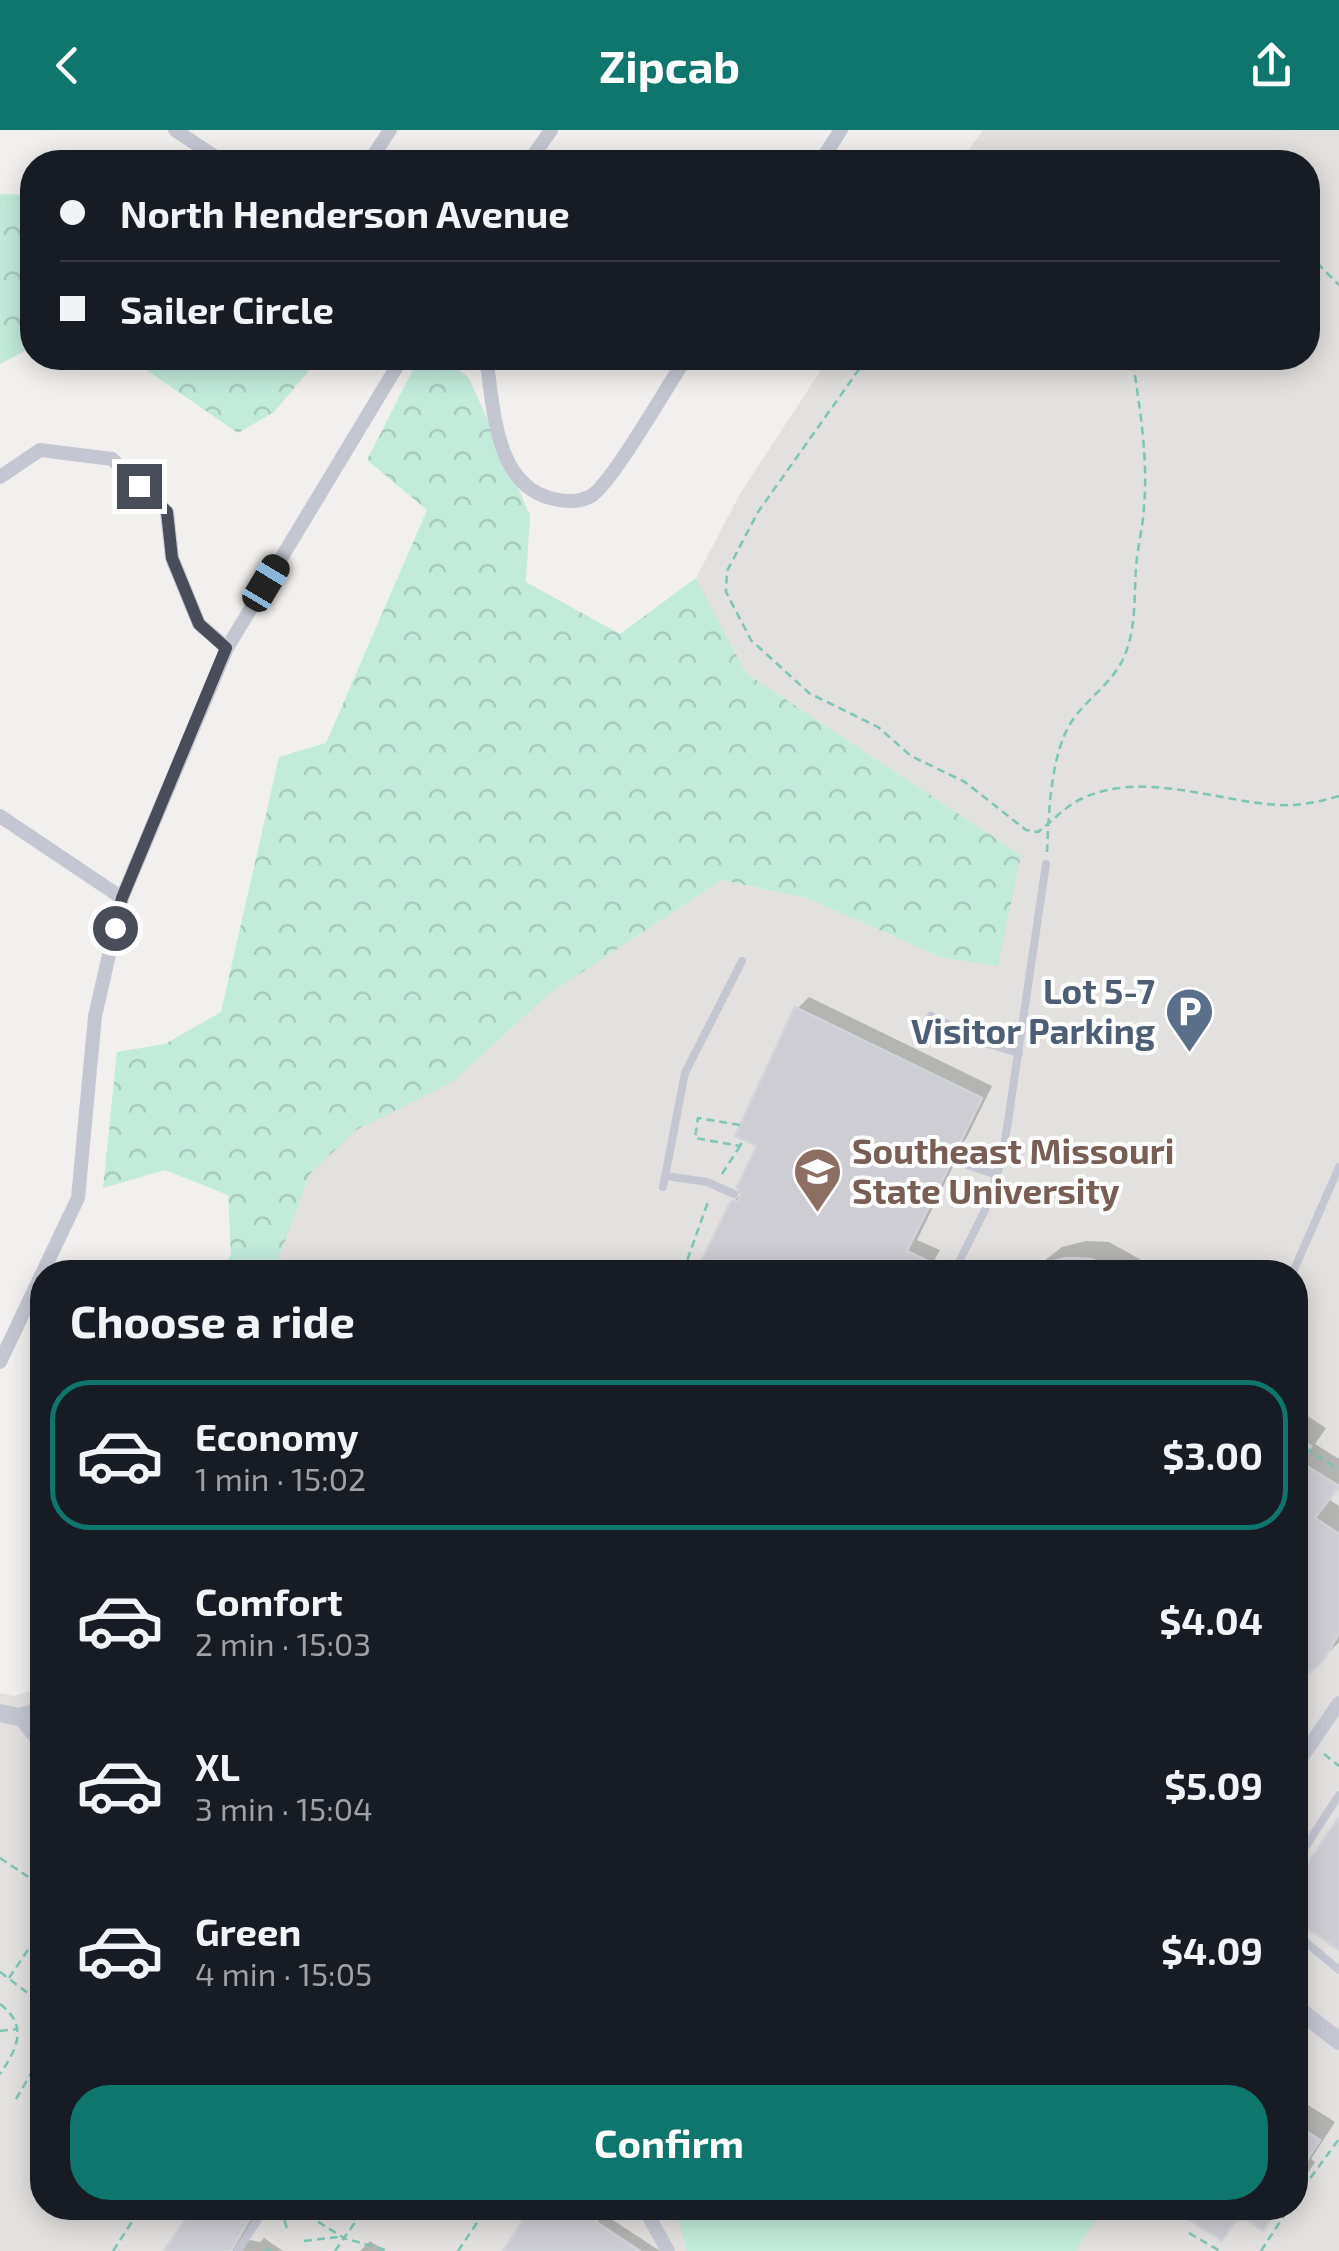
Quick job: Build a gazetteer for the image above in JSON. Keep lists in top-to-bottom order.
{
  "places": {
    "parking": ["Lot 5-7 Visitor Parking"],
    "school or university": ["Southeast Missouri State University"]
  },
  "page": {
    "header": "Zipcab",
    "banner": ["North Henderson Avenue", "Sailer Circle"],
    "heading": "Choose a ride",
    "list": [
      {
        "name": "Economy",
        "note": "1 min · 15:02",
        "value": "$3.00"
      },
      {
        "name": "Comfort",
        "note": "2 min · 15:03",
        "value": "$4.04"
      },
      {
        "name": "XL",
        "note": "3 min · 15:04",
        "value": "$5.09"
      },
      {
        "name": "Green",
        "note": "4 min · 15:05",
        "value": "$4.09"
      }
    ],
    "buttons": "Confirm"
  }
}
